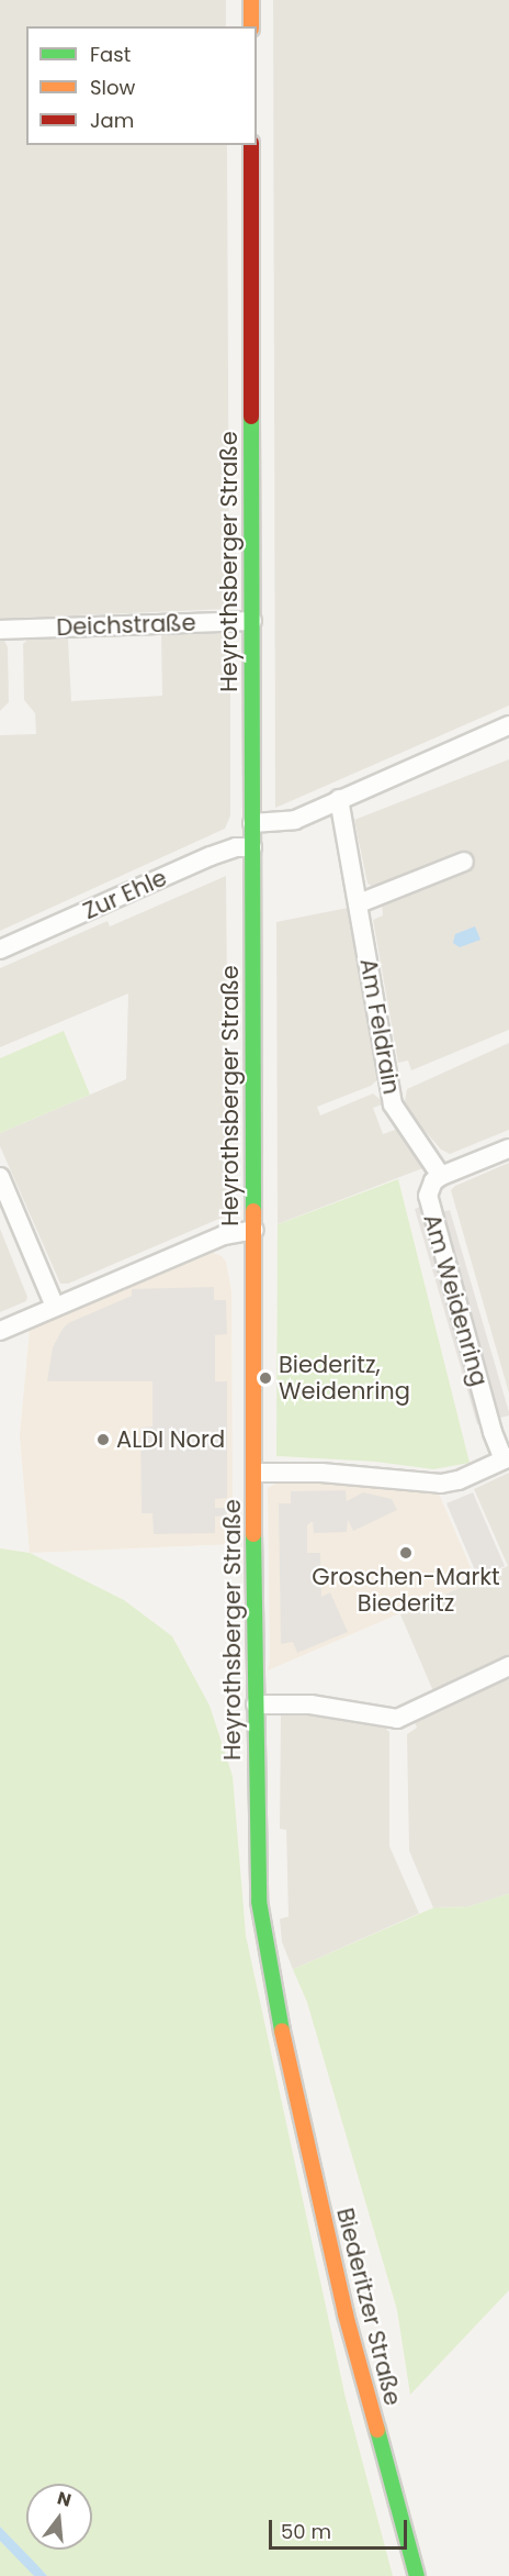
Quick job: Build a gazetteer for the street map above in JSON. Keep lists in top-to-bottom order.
{
  "streets": {
    "street": [
      "Heyrothsberger Straße",
      "Deichstraße",
      "Zur Ehle",
      "Am Feldrain",
      "Am Weidenring",
      "Biederitzer Straße"
    ]
  },
  "crossings": [
    ["Heyrothsberger Straße", "Deichstraße"],
    ["Heyrothsberger Straße", "Zur Ehle"],
    ["Heyrothsberger Straße", "Am Weidenring"],
    ["Heyrothsberger Straße", "Biederitzer Straße"],
    ["Am Feldrain", "Am Weidenring"]
  ],
  "places": ["Biederitz, Weidenring", "ALDI Nord", "Groschen-Markt Biederitz"],
  "legend": ["Fast", "Slow", "Jam"],
  "scale_bar": "50 m",
  "north": "top"
}
